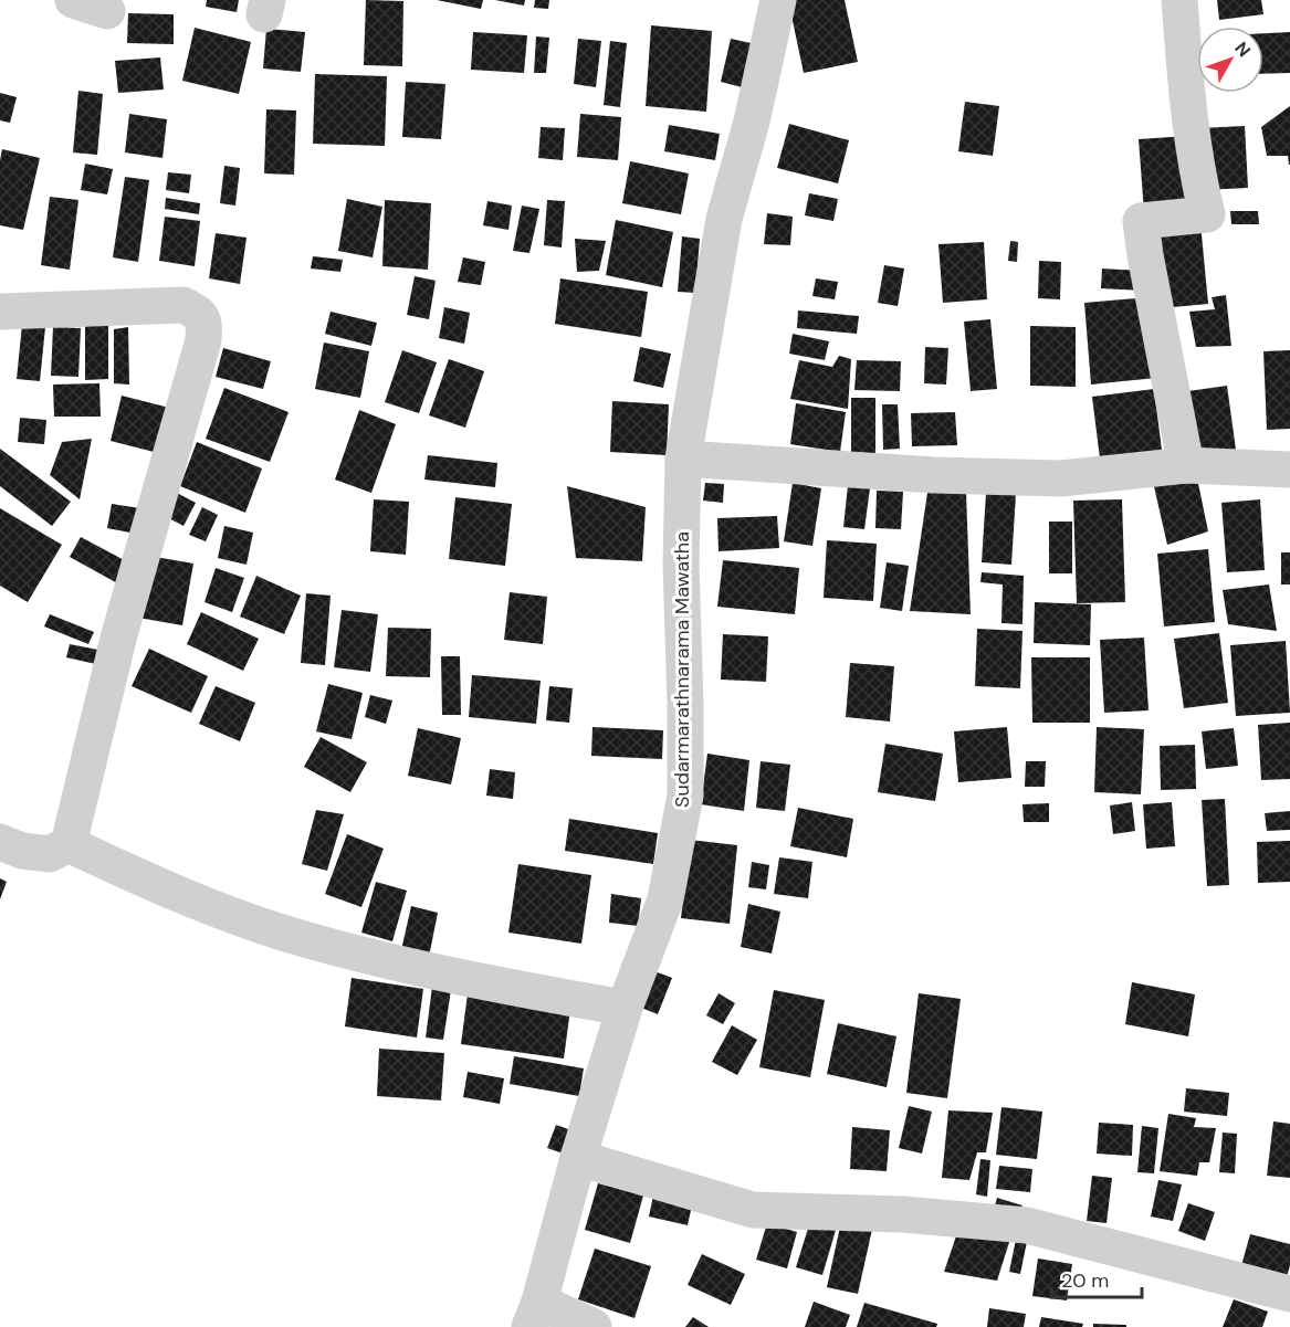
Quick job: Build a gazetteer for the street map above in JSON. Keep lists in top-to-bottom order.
{
  "streets": {
    "street": ["Sudarmarathnarama Mawatha"]
  },
  "scale_bar": "20 m",
  "north": "top right"
}
